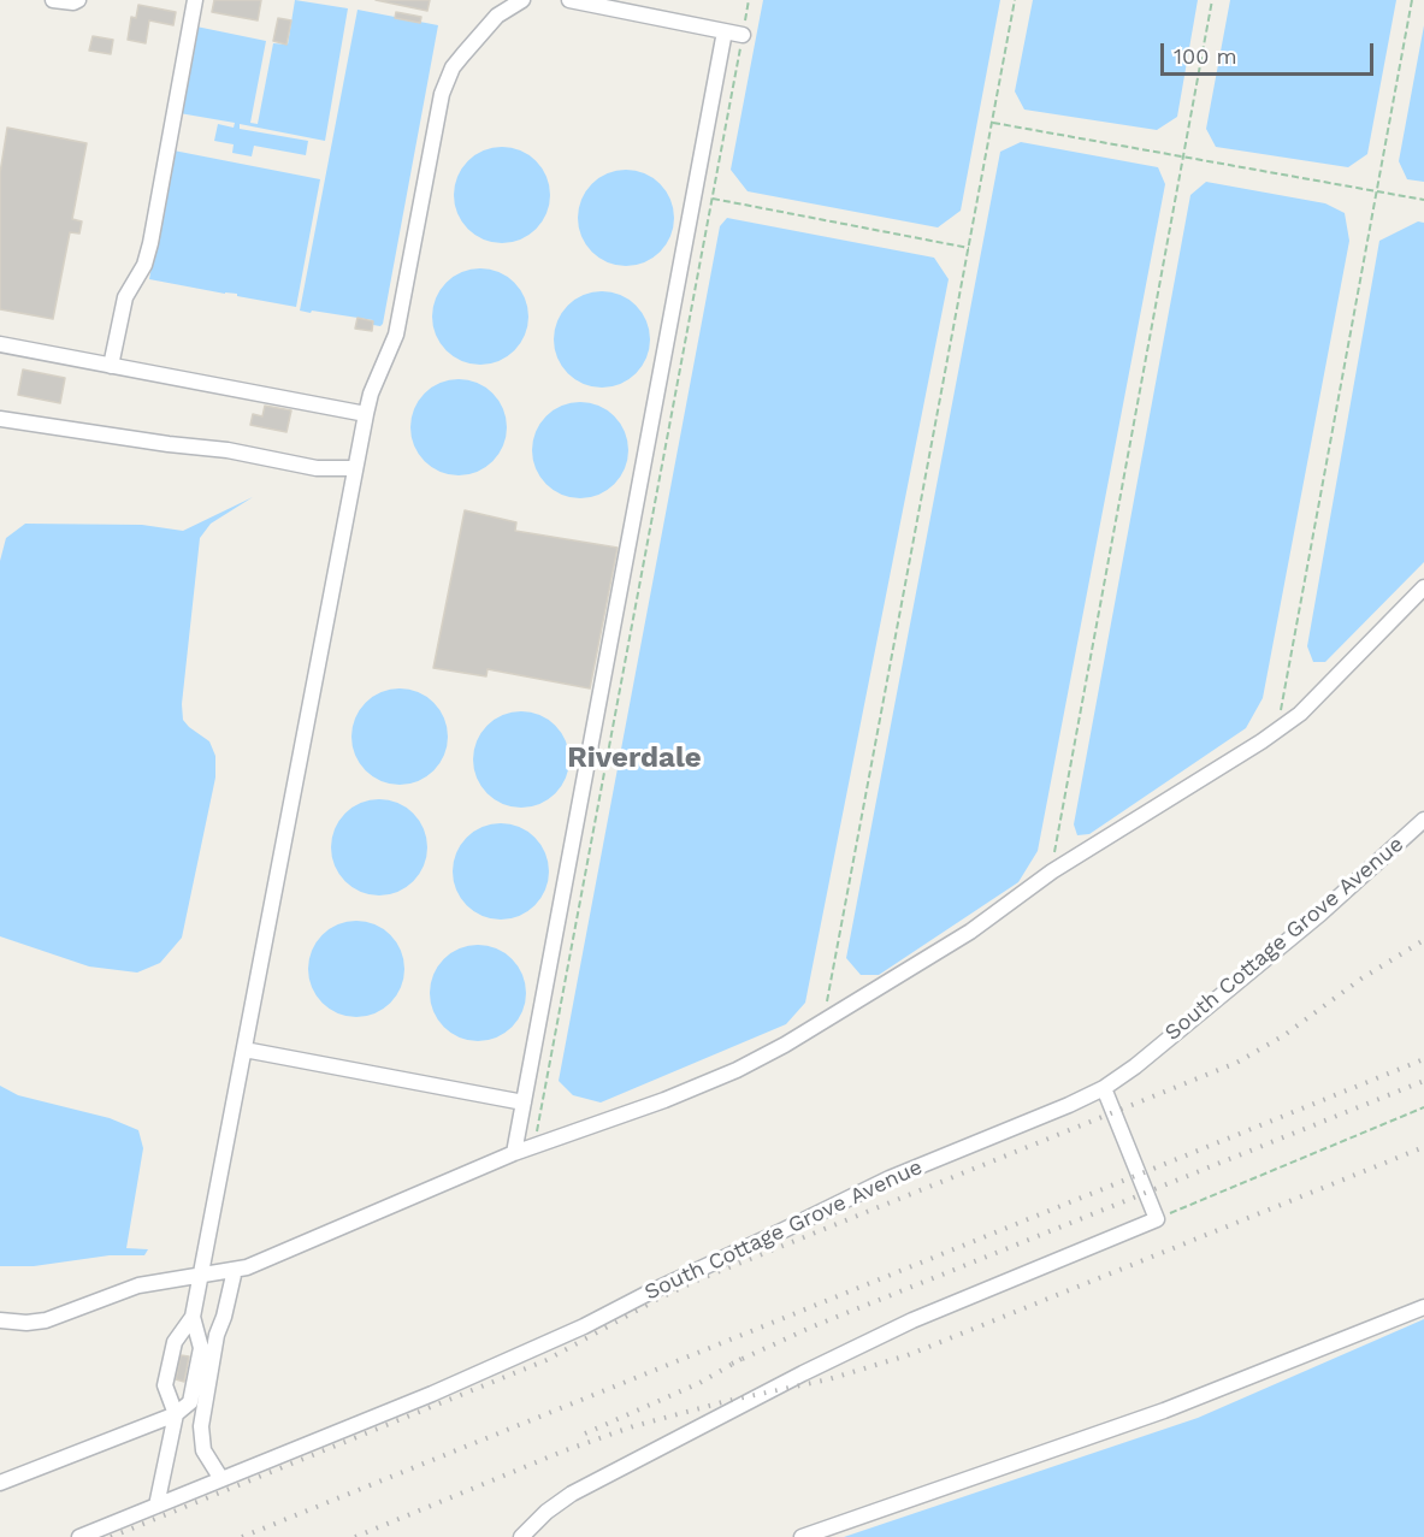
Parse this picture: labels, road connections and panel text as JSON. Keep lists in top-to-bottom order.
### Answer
{
  "streets": {
    "street": ["South Cottage Grove Avenue"]
  },
  "districts": ["Riverdale"],
  "scale_bar": "100 m"
}
